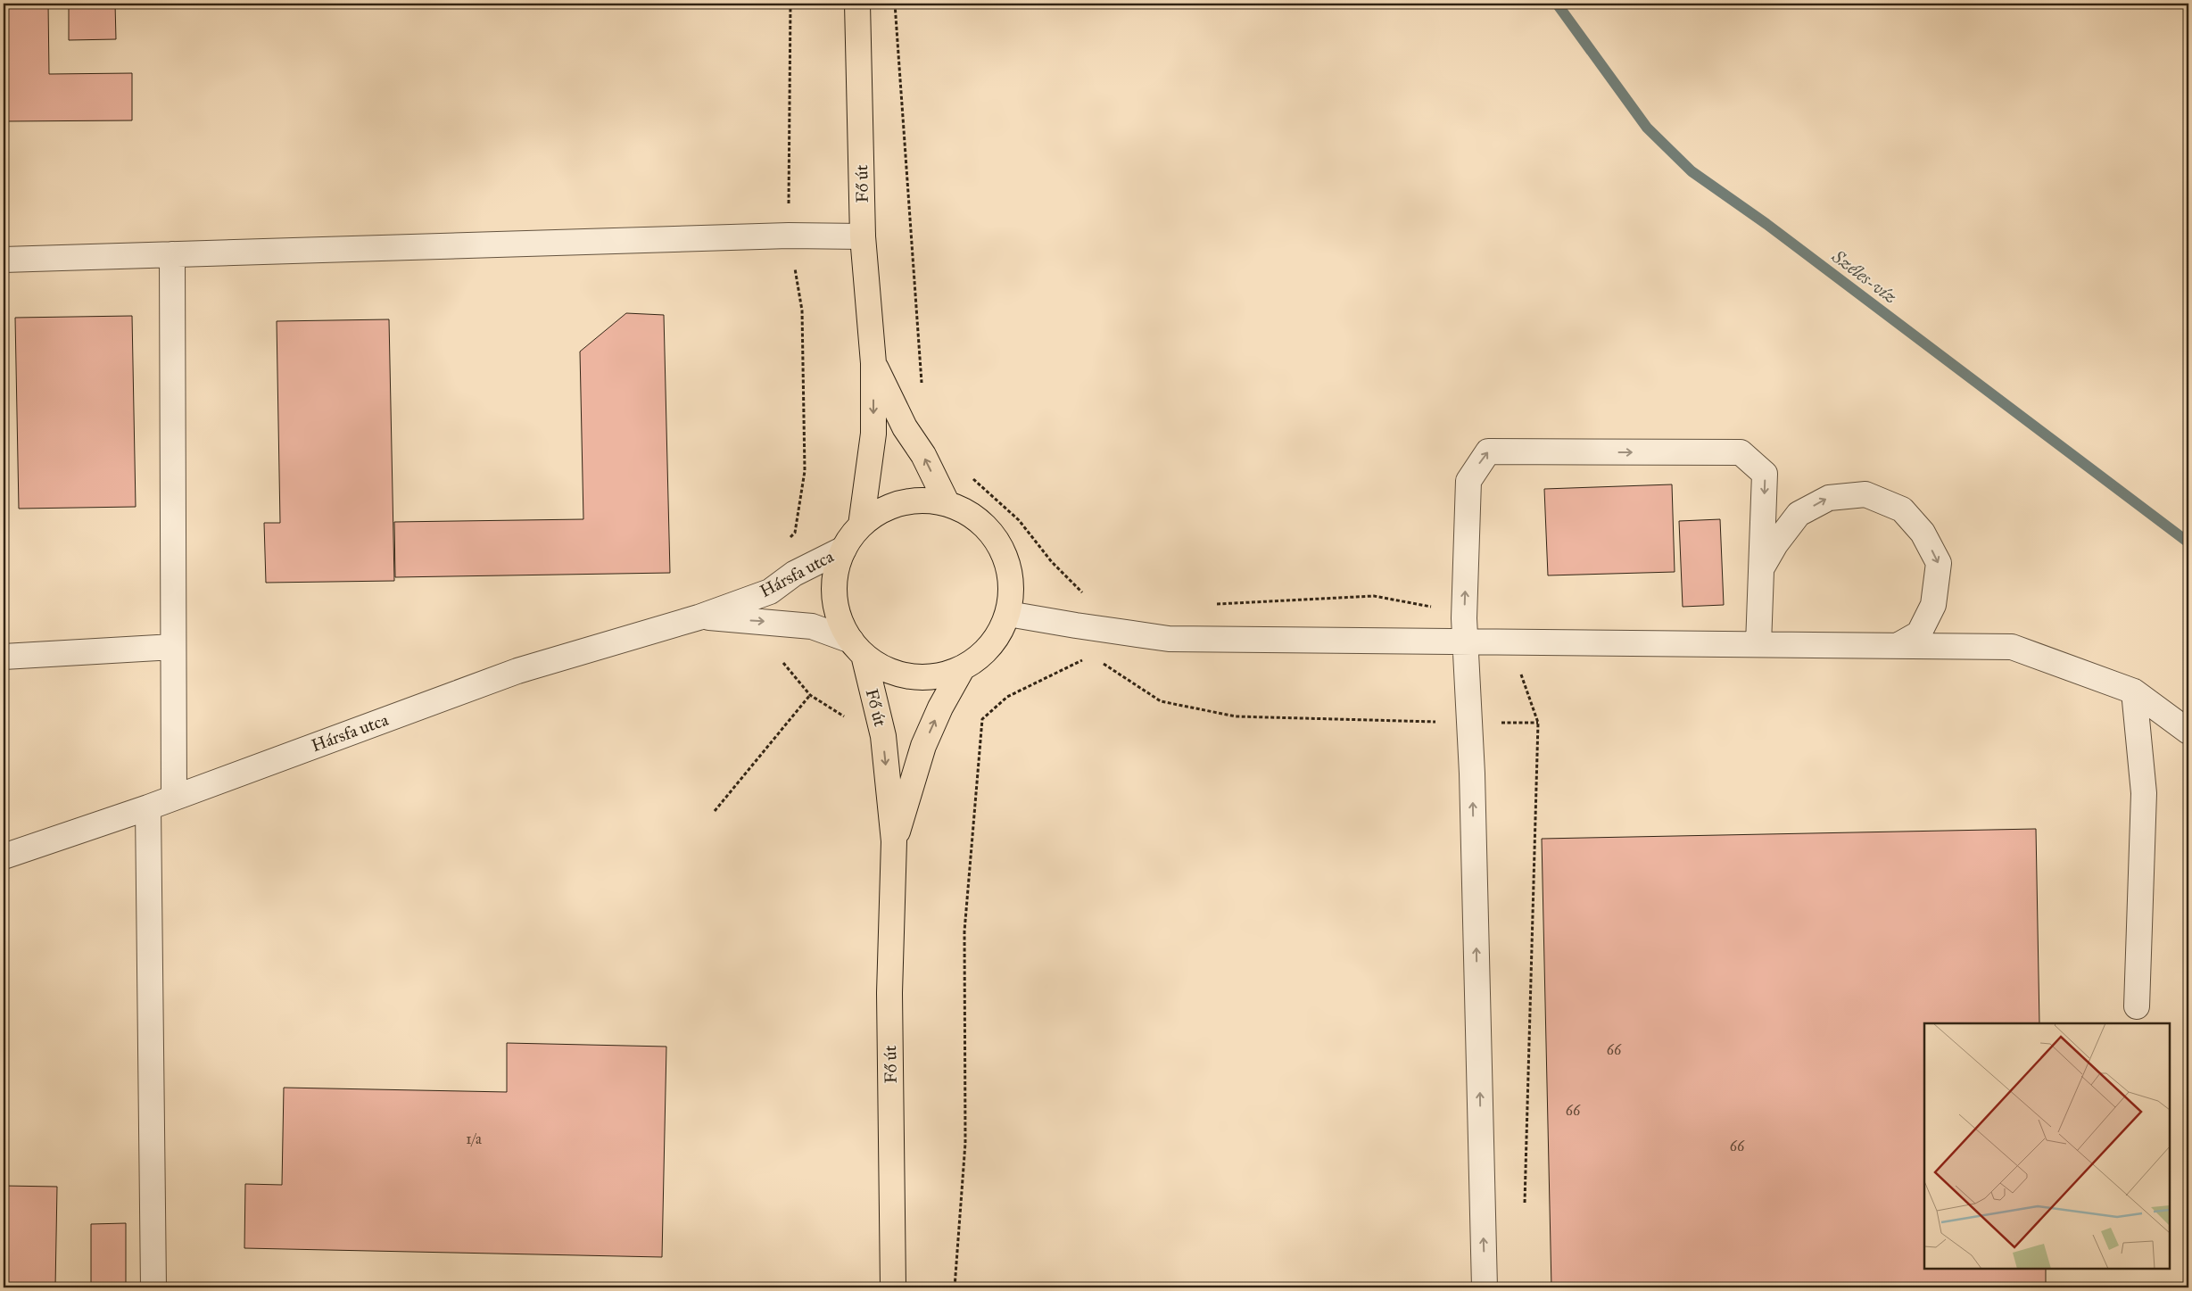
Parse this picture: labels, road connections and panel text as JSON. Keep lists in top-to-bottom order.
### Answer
{
  "streets": {
    "main road": ["Fő út"],
    "street": ["Hársfa utca"]
  },
  "crossings": [
    ["Fő út", "Hársfa utca"]
  ],
  "water": ["Széles-víz"],
  "house_numbers": [
    "66",
    "66",
    "1/a",
    "66"
  ]
}
